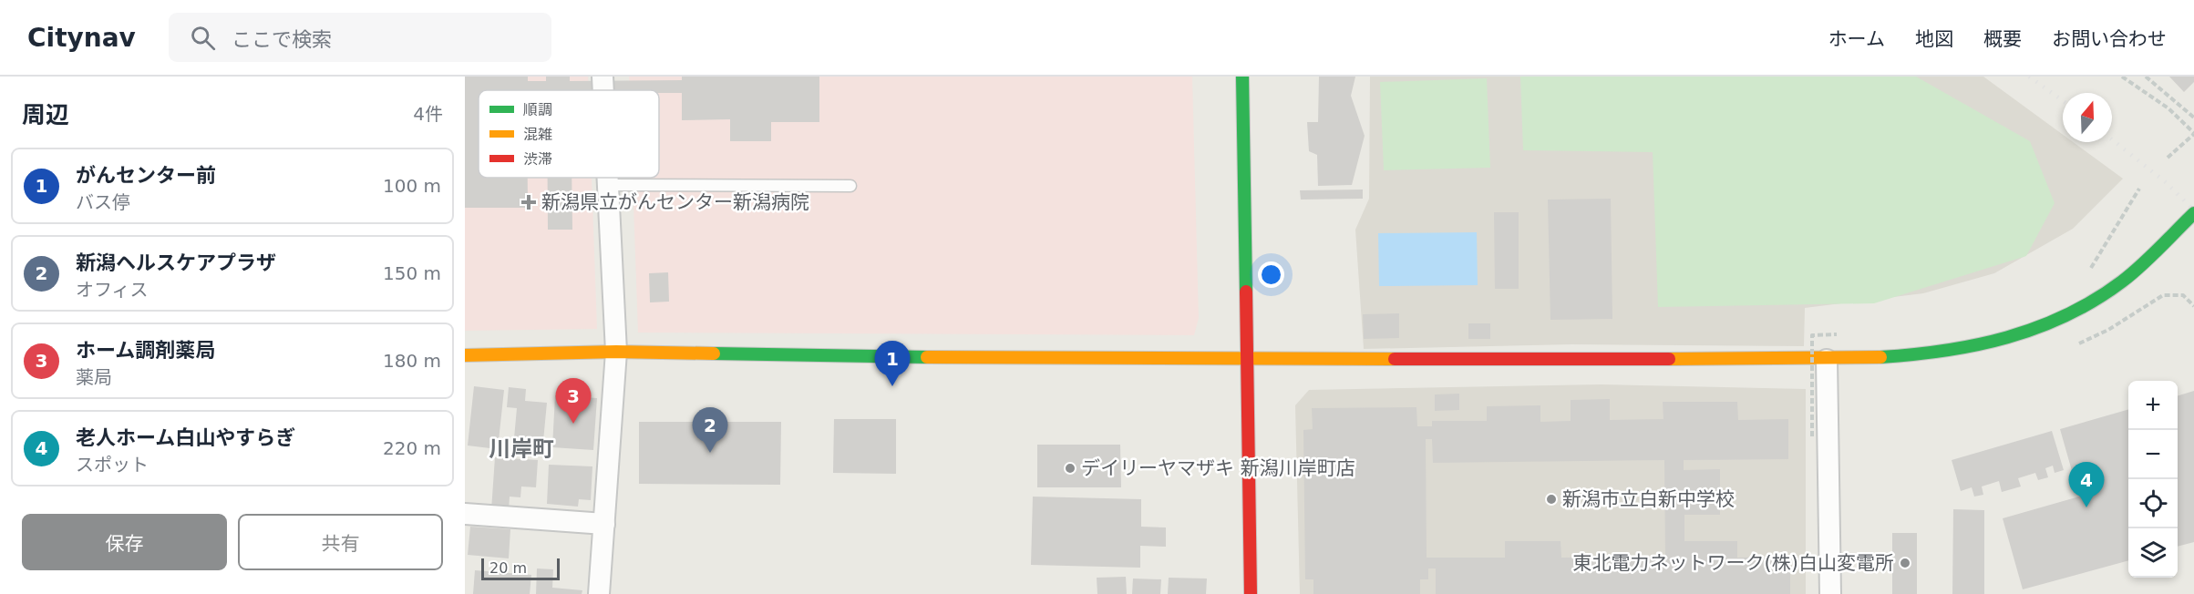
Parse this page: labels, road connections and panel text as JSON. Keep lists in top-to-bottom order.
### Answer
{
  "districts": ["川岸町"],
  "places": {
    "health": ["新潟県立がんセンター新潟病院"],
    "other": ["デイリーヤマザキ 新潟川岸町店", "新潟市立白新中学校", "東北電力ネットワーク(株)白山変電所"]
  },
  "legend": ["順調", "混雑", "渋滞"],
  "scale_bar": "20 m",
  "north": "top",
  "page": {
    "header": "Citynav",
    "search": "ここで検索",
    "nav": [
      "ホーム",
      "地図",
      "概要",
      "お問い合わせ"
    ],
    "heading": ["周辺", "4件"],
    "list": [
      {
        "mark": "1",
        "name": "がんセンター前",
        "note": "バス停",
        "value": "100 m"
      },
      {
        "mark": "2",
        "name": "新潟ヘルスケアプラザ",
        "note": "オフィス",
        "value": "150 m"
      },
      {
        "mark": "3",
        "name": "ホーム調剤薬局",
        "note": "薬局",
        "value": "180 m"
      },
      {
        "mark": "4",
        "name": "老人ホーム白山やすらぎ",
        "note": "スポット",
        "value": "220 m"
      }
    ],
    "pins": [
      "1",
      "3",
      "2",
      "4"
    ],
    "map_buttons": ["+", "−"],
    "buttons": ["保存", "共有"],
    "scale": "20 m"
  }
}
